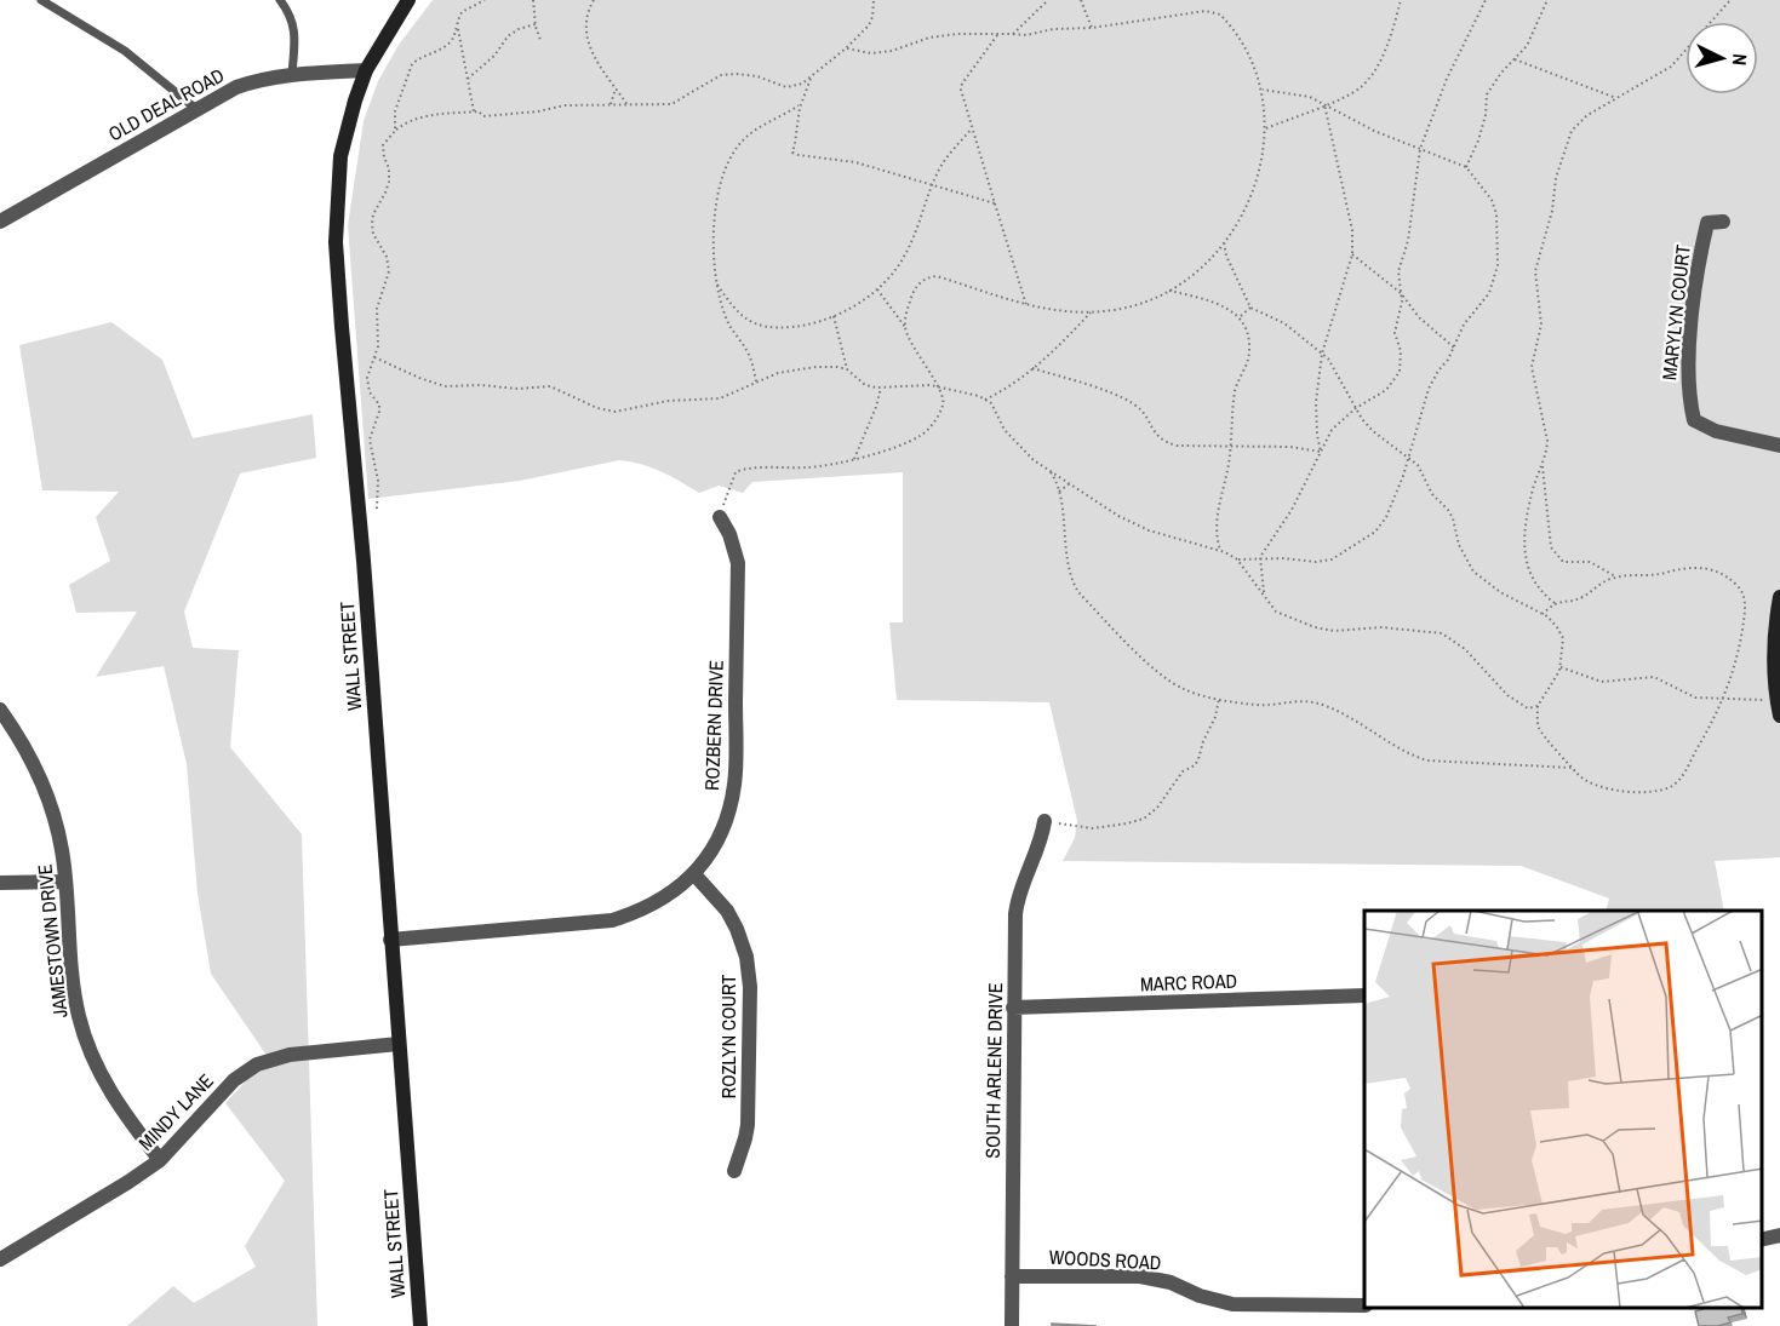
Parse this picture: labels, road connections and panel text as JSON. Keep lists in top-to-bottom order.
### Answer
{
  "streets": {
    "street": [
      "OLD DEAL ROAD",
      "MARYLYN COURT",
      "WALL STREET",
      "ROZBERN DRIVE",
      "JAMESTOWN DRIVE",
      "MARC ROAD",
      "ROZLYN COURT",
      "SOUTH ARLENE DRIVE",
      "MINDY LANE",
      "WOODS ROAD"
    ]
  },
  "crossings": [
    ["OLD DEAL ROAD", "WALL STREET"],
    ["WALL STREET", "ROZBERN DRIVE"],
    ["WALL STREET", "MINDY LANE"],
    ["ROZBERN DRIVE", "ROZLYN COURT"],
    ["JAMESTOWN DRIVE", "MINDY LANE"],
    ["MARC ROAD", "SOUTH ARLENE DRIVE"],
    ["SOUTH ARLENE DRIVE", "WOODS ROAD"]
  ],
  "north": "right"
}
